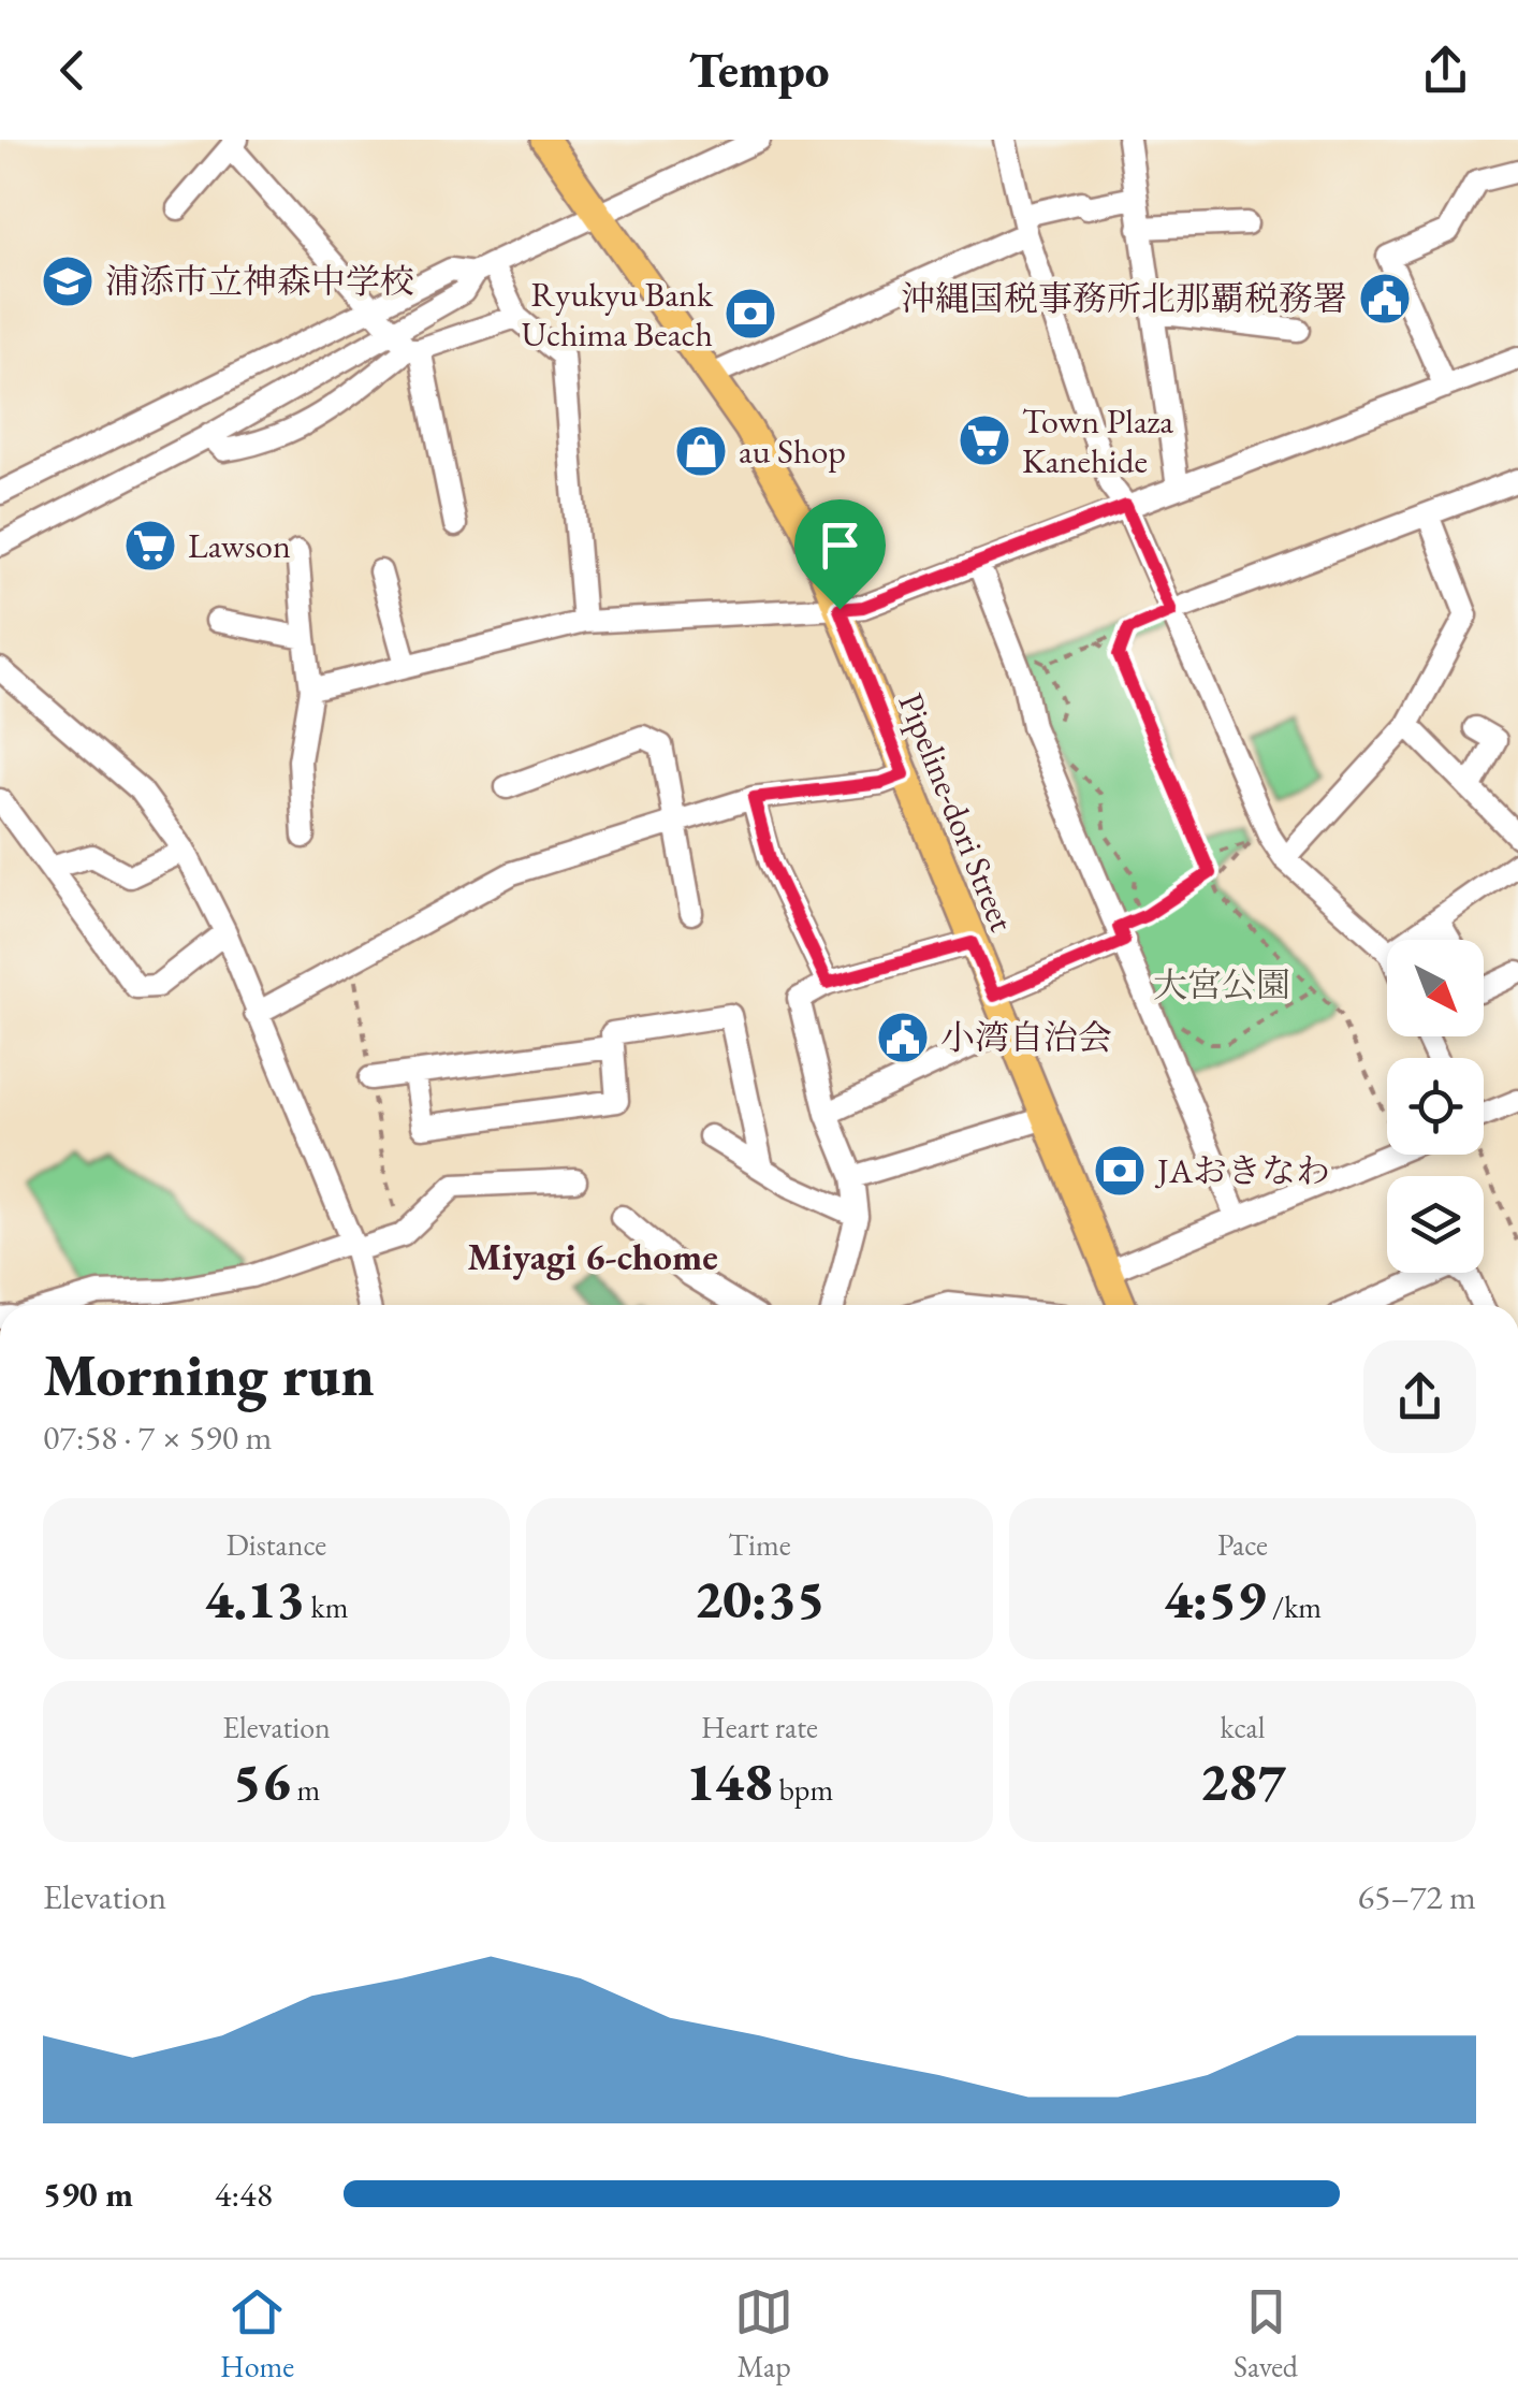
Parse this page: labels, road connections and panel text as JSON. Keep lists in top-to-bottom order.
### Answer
{
  "streets": {
    "main road": ["Pipeline-dori Street"]
  },
  "districts": ["Miyagi 6-chome"],
  "parks": ["大宮公園"],
  "places": {
    "school or university": ["浦添市立神森中学校"],
    "public building": ["沖縄国税事務所北那覇税務署", "小湾自治会"],
    "bank": ["Ryukyu Bank Uchima Beach", "JAおきなわ"],
    "supermarket": ["Town Plaza Kanehide", "Lawson"],
    "shop": ["au Shop"]
  },
  "north": "bottom right",
  "page": {
    "header": "Tempo",
    "heading": ["Morning run", "07:58 · 7 × 590 m"],
    "stats": [
      ["Distance", "4.13 km"],
      ["Time", "20:35"],
      ["Pace", "4:59 /km"],
      ["Elevation", "56 m"],
      ["Heart rate", "148 bpm"],
      ["kcal", "287"]
    ],
    "chart": ["Elevation", "65–72 m"],
    "list": [
      {
        "name": "590 m",
        "note": "4:48"
      }
    ],
    "tabs": ["Home", "Map", "Saved"]
  }
}
